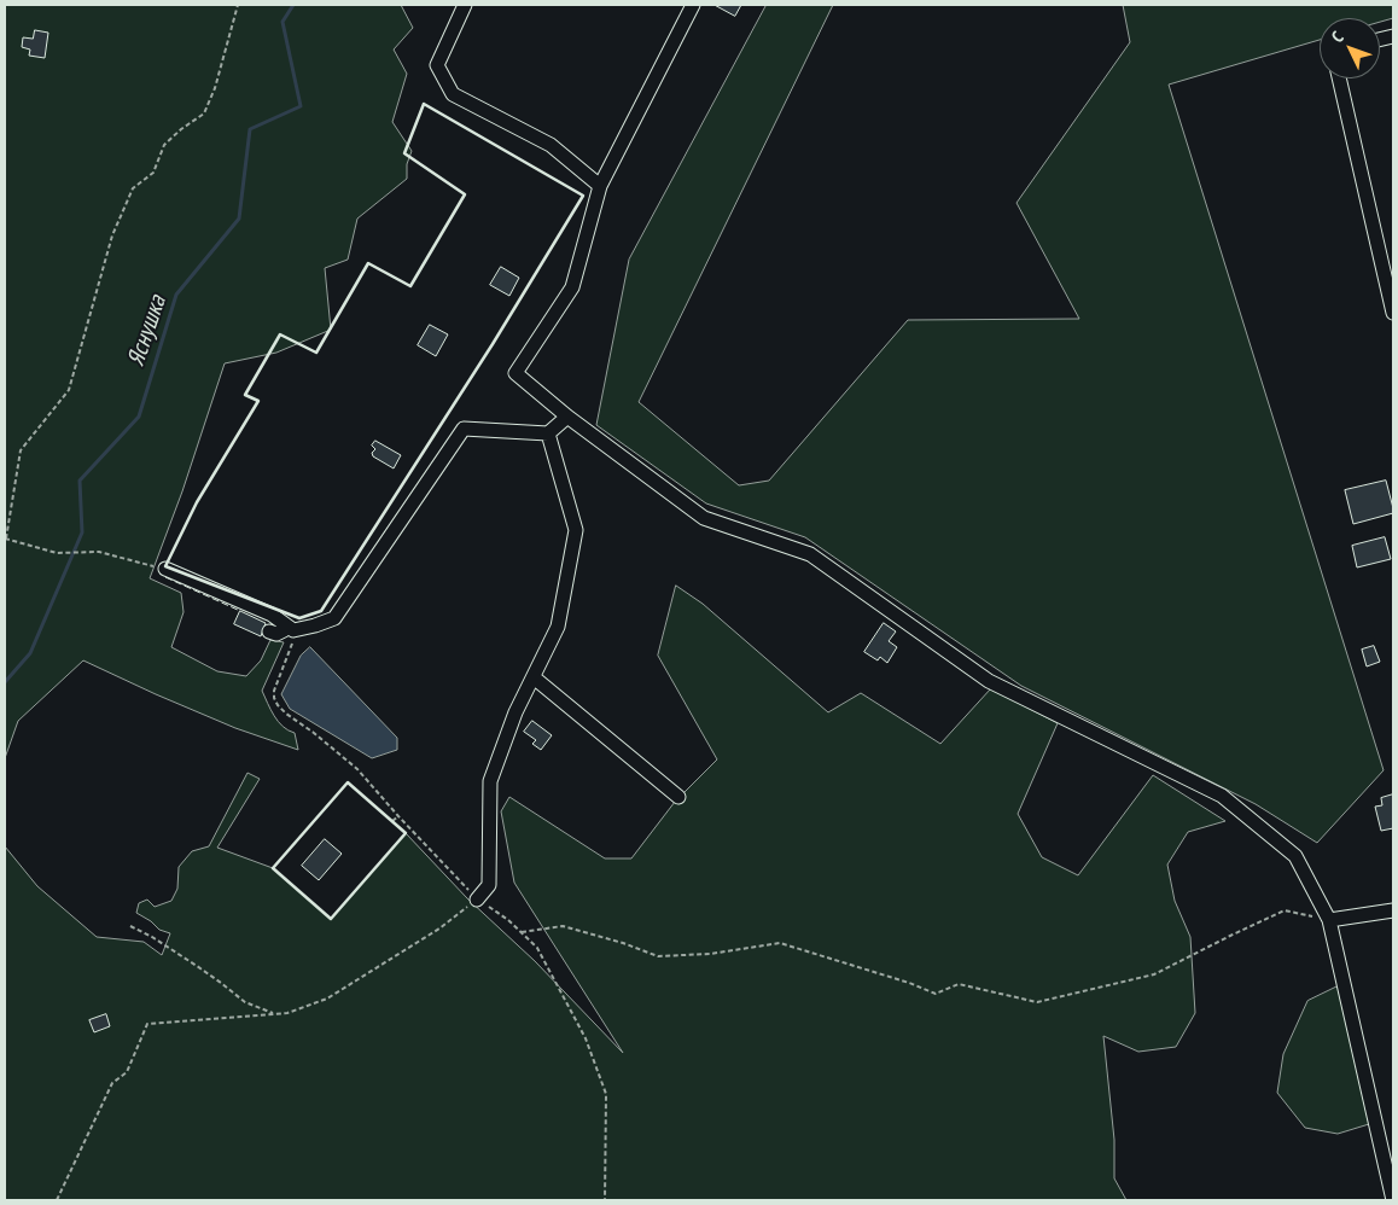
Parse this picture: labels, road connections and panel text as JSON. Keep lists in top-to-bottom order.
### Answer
{
  "water": ["Яснушка"],
  "north": "top left"
}
